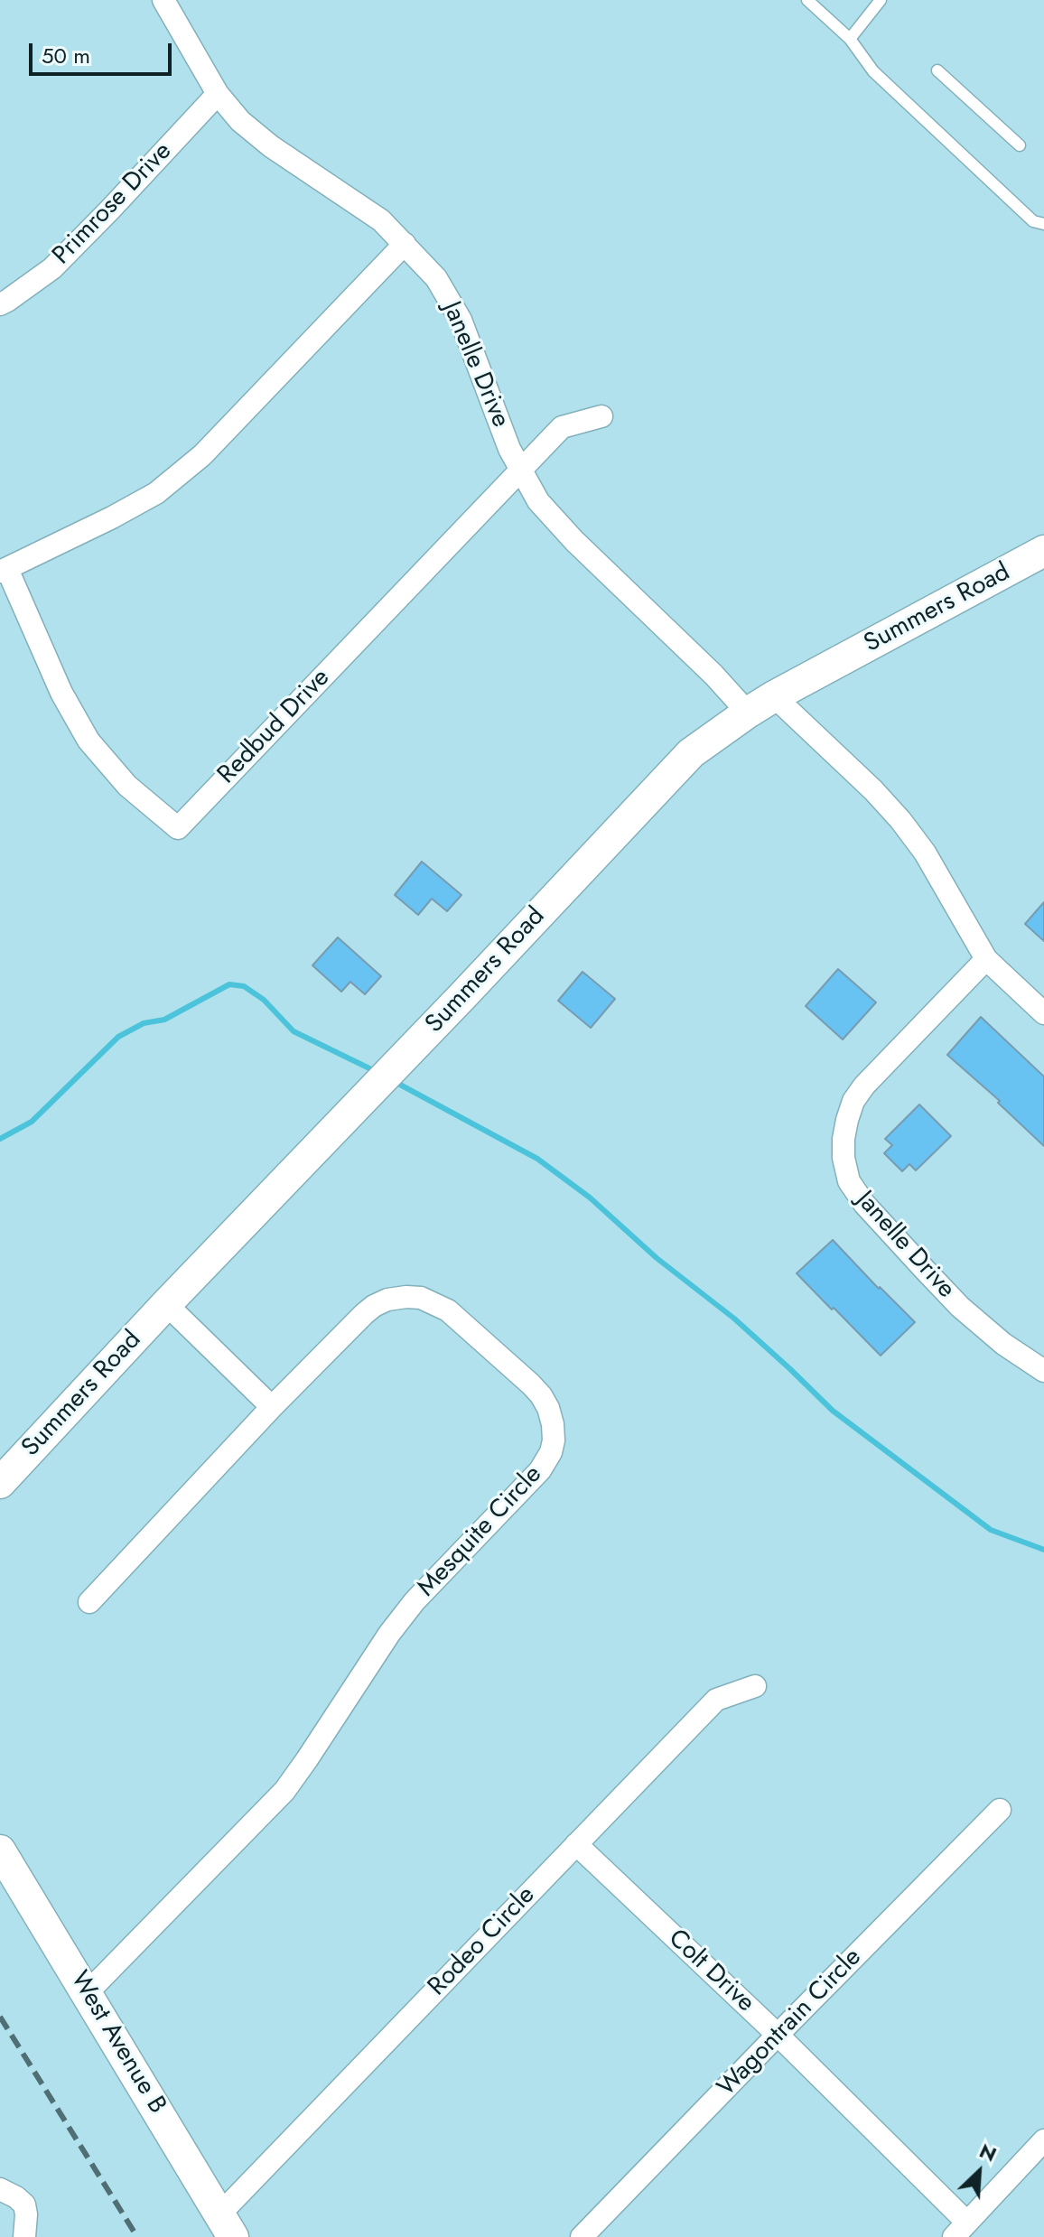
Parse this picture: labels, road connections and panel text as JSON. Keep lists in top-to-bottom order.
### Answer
{
  "streets": {
    "street": [
      "Primrose Drive",
      "Janelle Drive",
      "Summers Road",
      "Redbud Drive",
      "Mesquite Circle",
      "Rodeo Circle",
      "Colt Drive",
      "Wagontrain Circle",
      "West Avenue B"
    ]
  },
  "crossings": [
    ["Primrose Drive", "Janelle Drive"],
    ["Janelle Drive", "Summers Road"],
    ["Janelle Drive", "Redbud Drive"],
    ["Mesquite Circle", "West Avenue B"],
    ["Rodeo Circle", "Colt Drive"],
    ["Rodeo Circle", "West Avenue B"],
    ["Colt Drive", "Wagontrain Circle"]
  ],
  "scale_bar": "50 m",
  "north": "top right"
}
